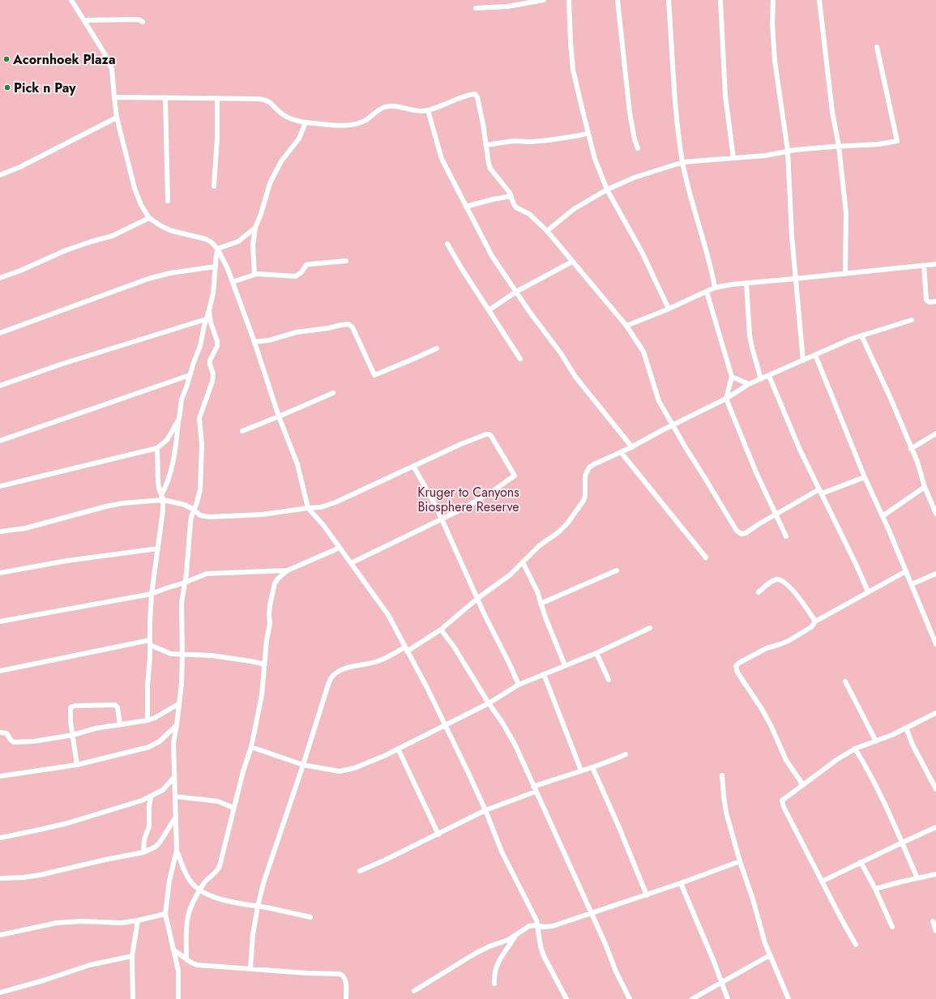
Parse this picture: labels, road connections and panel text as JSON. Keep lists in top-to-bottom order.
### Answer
{
  "parks": ["Kruger to Canyons Biosphere Reserve"],
  "places": ["Acornhoek Plaza", "Pick n Pay"]
}
